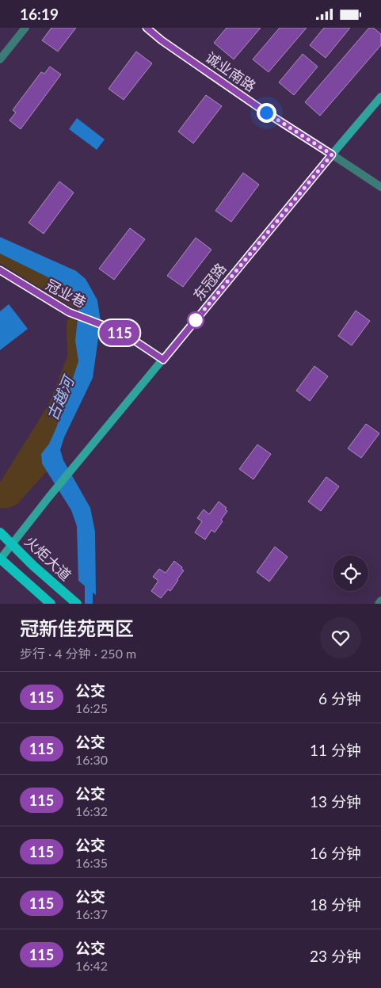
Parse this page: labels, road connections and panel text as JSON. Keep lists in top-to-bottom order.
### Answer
{
  "streets": {
    "main road": ["东冠路", "火炬大道"],
    "street": ["诚业南路", "冠业巷"]
  },
  "crossings": [
    ["诚业南路", "东冠路"],
    ["东冠路", "冠业巷"],
    ["东冠路", "火炬大道"]
  ],
  "water": ["古越河"],
  "lines": ["bus line 115"],
  "page": {
    "status": "16:19",
    "on_map": "115",
    "heading": ["冠新佳苑西区", "步行 · 4 分钟 · 250 m"],
    "list": [
      {
        "mark": "115",
        "name": "公交",
        "note": "16:25",
        "value": "6 分钟"
      },
      {
        "mark": "115",
        "name": "公交",
        "note": "16:30",
        "value": "11 分钟"
      },
      {
        "mark": "115",
        "name": "公交",
        "note": "16:32",
        "value": "13 分钟"
      },
      {
        "mark": "115",
        "name": "公交",
        "note": "16:35",
        "value": "16 分钟"
      },
      {
        "mark": "115",
        "name": "公交",
        "note": "16:37",
        "value": "18 分钟"
      },
      {
        "mark": "115",
        "name": "公交",
        "note": "16:42",
        "value": "23 分钟"
      }
    ]
  }
}
